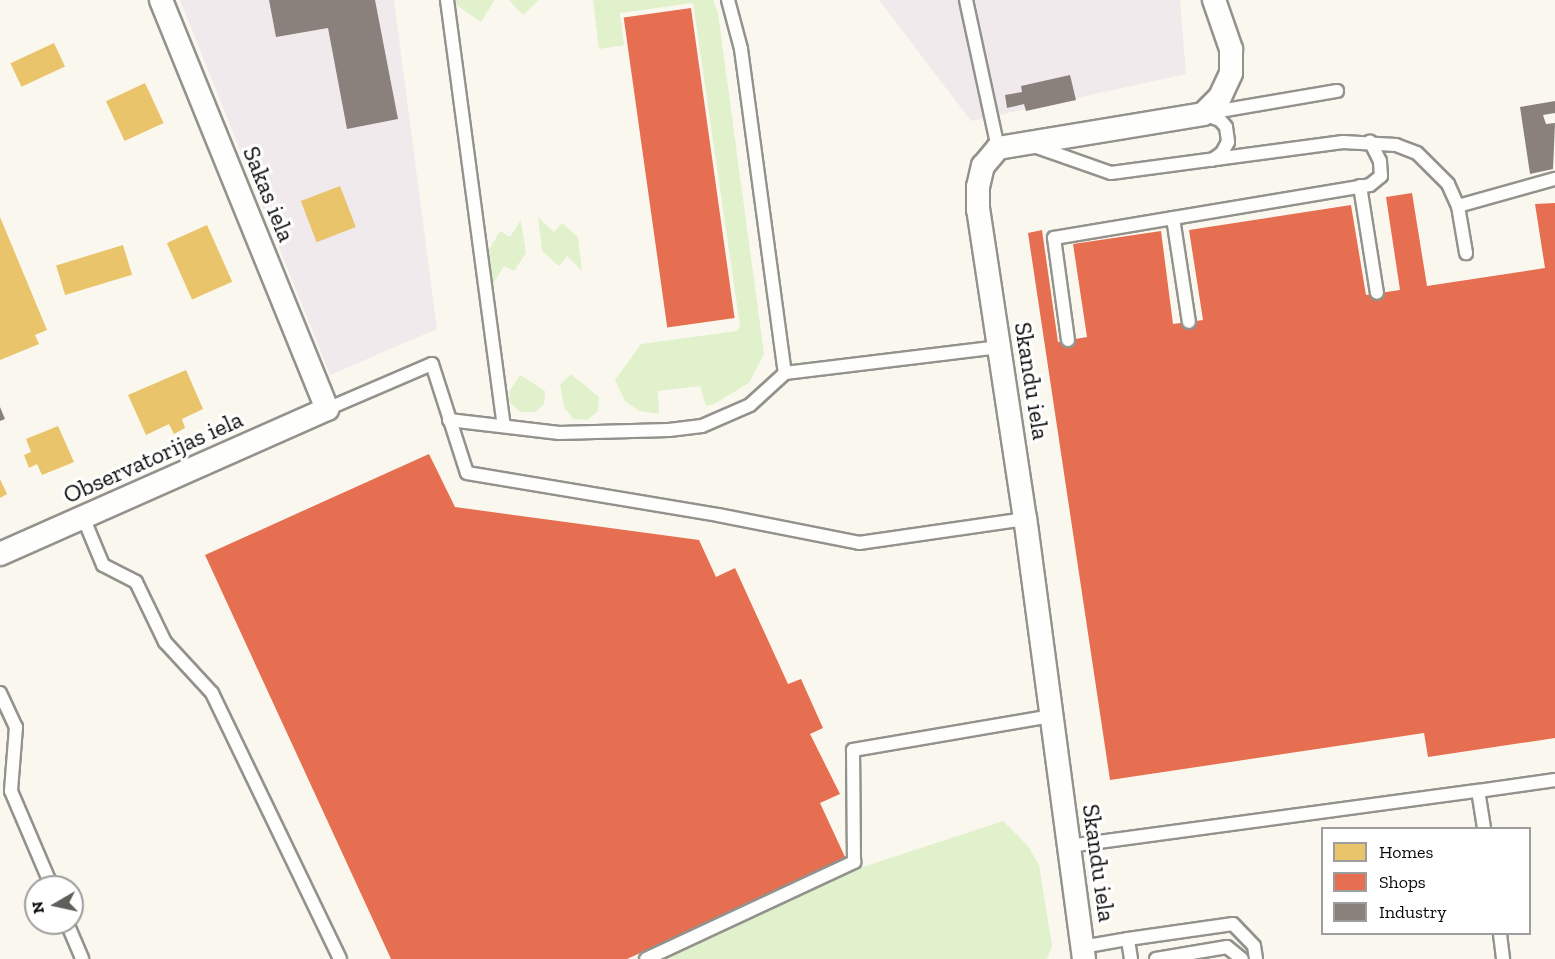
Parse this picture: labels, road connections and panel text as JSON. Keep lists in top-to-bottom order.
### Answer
{
  "streets": {
    "street": ["Sakas iela", "Skandu iela", "Observatorijas iela"]
  },
  "crossings": [
    ["Sakas iela", "Observatorijas iela"]
  ],
  "legend": ["Homes", "Shops", "Industry"],
  "north": "left"
}
